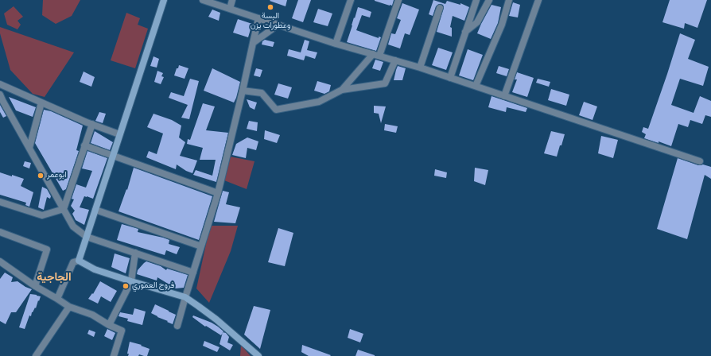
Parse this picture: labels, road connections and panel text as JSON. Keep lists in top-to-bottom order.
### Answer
{
  "districts": ["الجاجية"],
  "places": ["البسة وعطورات يزن", "ابوعمر", "فروج العموري"]
}
